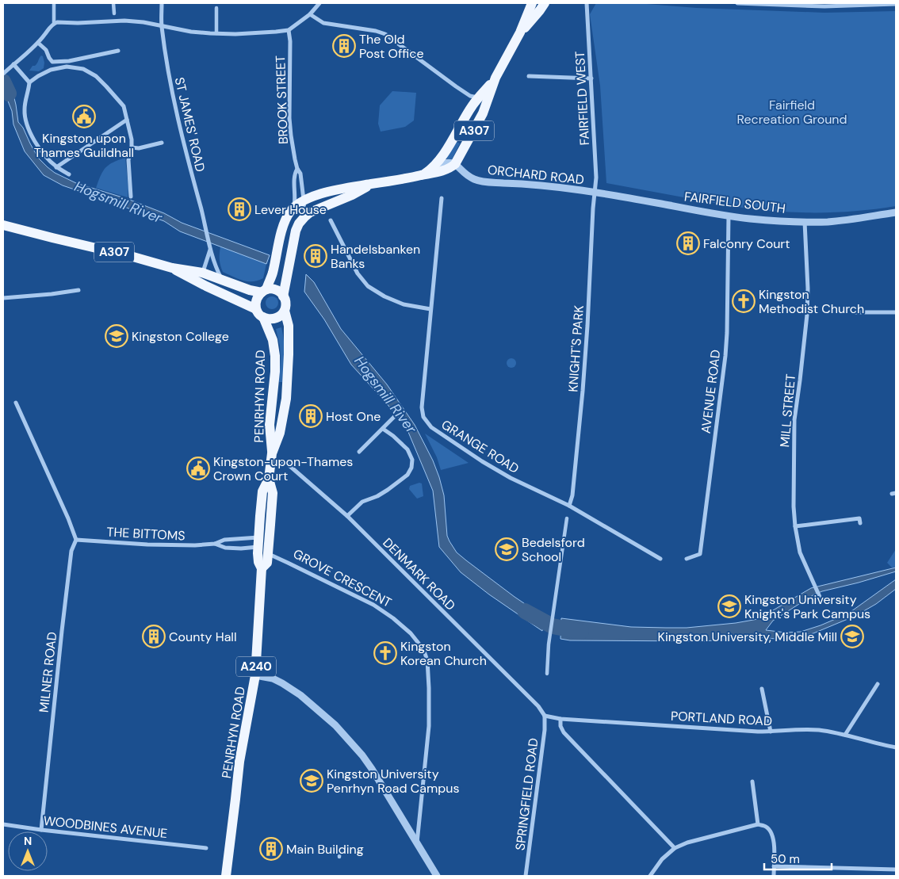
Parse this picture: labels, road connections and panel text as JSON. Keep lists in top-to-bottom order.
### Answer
{
  "streets": {
    "main road": ["A307", "PENRHYN ROAD", "A240"],
    "street": [
      "FAIRFIELD WEST",
      "BROOK STREET",
      "ST JAMES' ROAD",
      "ORCHARD ROAD",
      "FAIRFIELD SOUTH",
      "KNIGHT'S PARK",
      "AVENUE ROAD",
      "MILL STREET",
      "GRANGE ROAD",
      "THE BITTOMS",
      "DENMARK ROAD",
      "GROVE CRESCENT",
      "MILNER ROAD",
      "PORTLAND ROAD",
      "SPRINGFIELD ROAD",
      "WOODBINES AVENUE"
    ]
  },
  "crossings": [
    ["FAIRFIELD WEST", "ORCHARD ROAD"],
    ["FAIRFIELD WEST", "FAIRFIELD SOUTH"],
    ["FAIRFIELD WEST", "KNIGHT'S PARK"],
    ["BROOK STREET", "A307"],
    ["ST JAMES' ROAD", "A307"],
    ["A307", "ORCHARD ROAD"],
    ["A307", "PENRHYN ROAD"],
    ["ORCHARD ROAD", "FAIRFIELD SOUTH"],
    ["ORCHARD ROAD", "KNIGHT'S PARK"],
    ["FAIRFIELD SOUTH", "KNIGHT'S PARK"],
    ["FAIRFIELD SOUTH", "AVENUE ROAD"],
    ["FAIRFIELD SOUTH", "MILL STREET"],
    ["KNIGHT'S PARK", "GRANGE ROAD"],
    ["PENRHYN ROAD", "DENMARK ROAD"],
    ["PENRHYN ROAD", "GROVE CRESCENT"],
    ["THE BITTOMS", "MILNER ROAD"],
    ["DENMARK ROAD", "PORTLAND ROAD"],
    ["DENMARK ROAD", "SPRINGFIELD ROAD"],
    ["MILNER ROAD", "WOODBINES AVENUE"],
    ["PORTLAND ROAD", "SPRINGFIELD ROAD"]
  ],
  "water": ["Hogsmill River"],
  "parks": ["Fairfield Recreation Ground"],
  "places": {
    "building": [
      "The Old Post Office",
      "Lever House",
      "Falconry Court",
      "Handelsbanken Banks",
      "Host One",
      "County Hall",
      "Main Building"
    ],
    "public building": ["Kingston upon Thames Guildhall", "Kingston-upon-Thames Crown Court"],
    "church": ["Kingston Methodist Church", "Kingston Korean Church"],
    "school or university": [
      "Kingston College",
      "Bedelsford School",
      "Kingston University Knight's Park Campus",
      "Kingston University, Middle Mill",
      "Kingston University Penrhyn Road Campus"
    ]
  },
  "scale_bar": "50 m",
  "north": "top"
}
